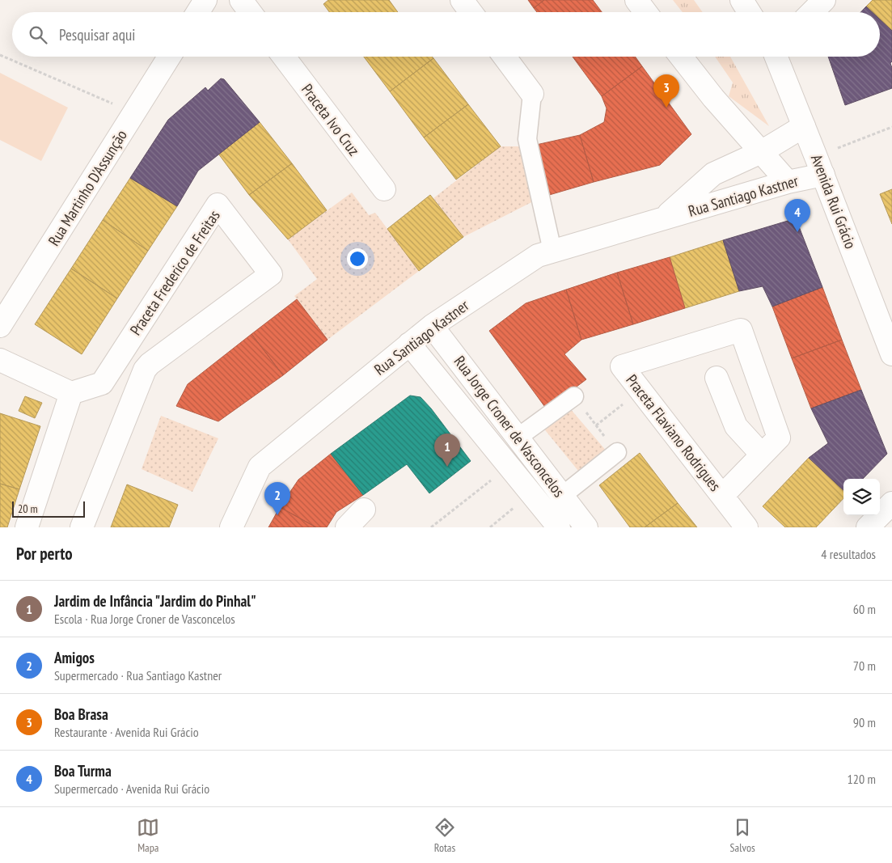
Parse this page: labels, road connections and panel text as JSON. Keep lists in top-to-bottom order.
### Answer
{
  "streets": {
    "street": [
      "Praceta Ivo Cruz",
      "Rua Martinho D'Assunção",
      "Rua Santiago Kastner",
      "Avenida Rui Grácio",
      "Praceta Frederico de Freitas",
      "Rua Jorge Croner de Vasconcelos",
      "Praceta Flaviano Rodrigues"
    ]
  },
  "crossings": [
    ["Rua Santiago Kastner", "Avenida Rui Grácio"],
    ["Rua Santiago Kastner", "Rua Jorge Croner de Vasconcelos"]
  ],
  "scale_bar": "20 m",
  "page": {
    "search": "Pesquisar aqui",
    "pins": [
      "3",
      "4",
      "1",
      "2"
    ],
    "scale": "20 m",
    "heading": ["Por perto", "4 resultados"],
    "list": [
      {
        "mark": "1",
        "name": "Jardim de Infância \"Jardim do Pinhal\"",
        "note": "Escola · Rua Jorge Croner de Vasconcelos",
        "value": "60 m"
      },
      {
        "mark": "2",
        "name": "Amigos",
        "note": "Supermercado · Rua Santiago Kastner",
        "value": "70 m"
      },
      {
        "mark": "3",
        "name": "Boa Brasa",
        "note": "Restaurante · Avenida Rui Grácio",
        "value": "90 m"
      },
      {
        "mark": "4",
        "name": "Boa Turma",
        "note": "Supermercado · Avenida Rui Grácio",
        "value": "120 m"
      }
    ],
    "nav": ["Mapa", "Rotas", "Salvos"]
  }
}
